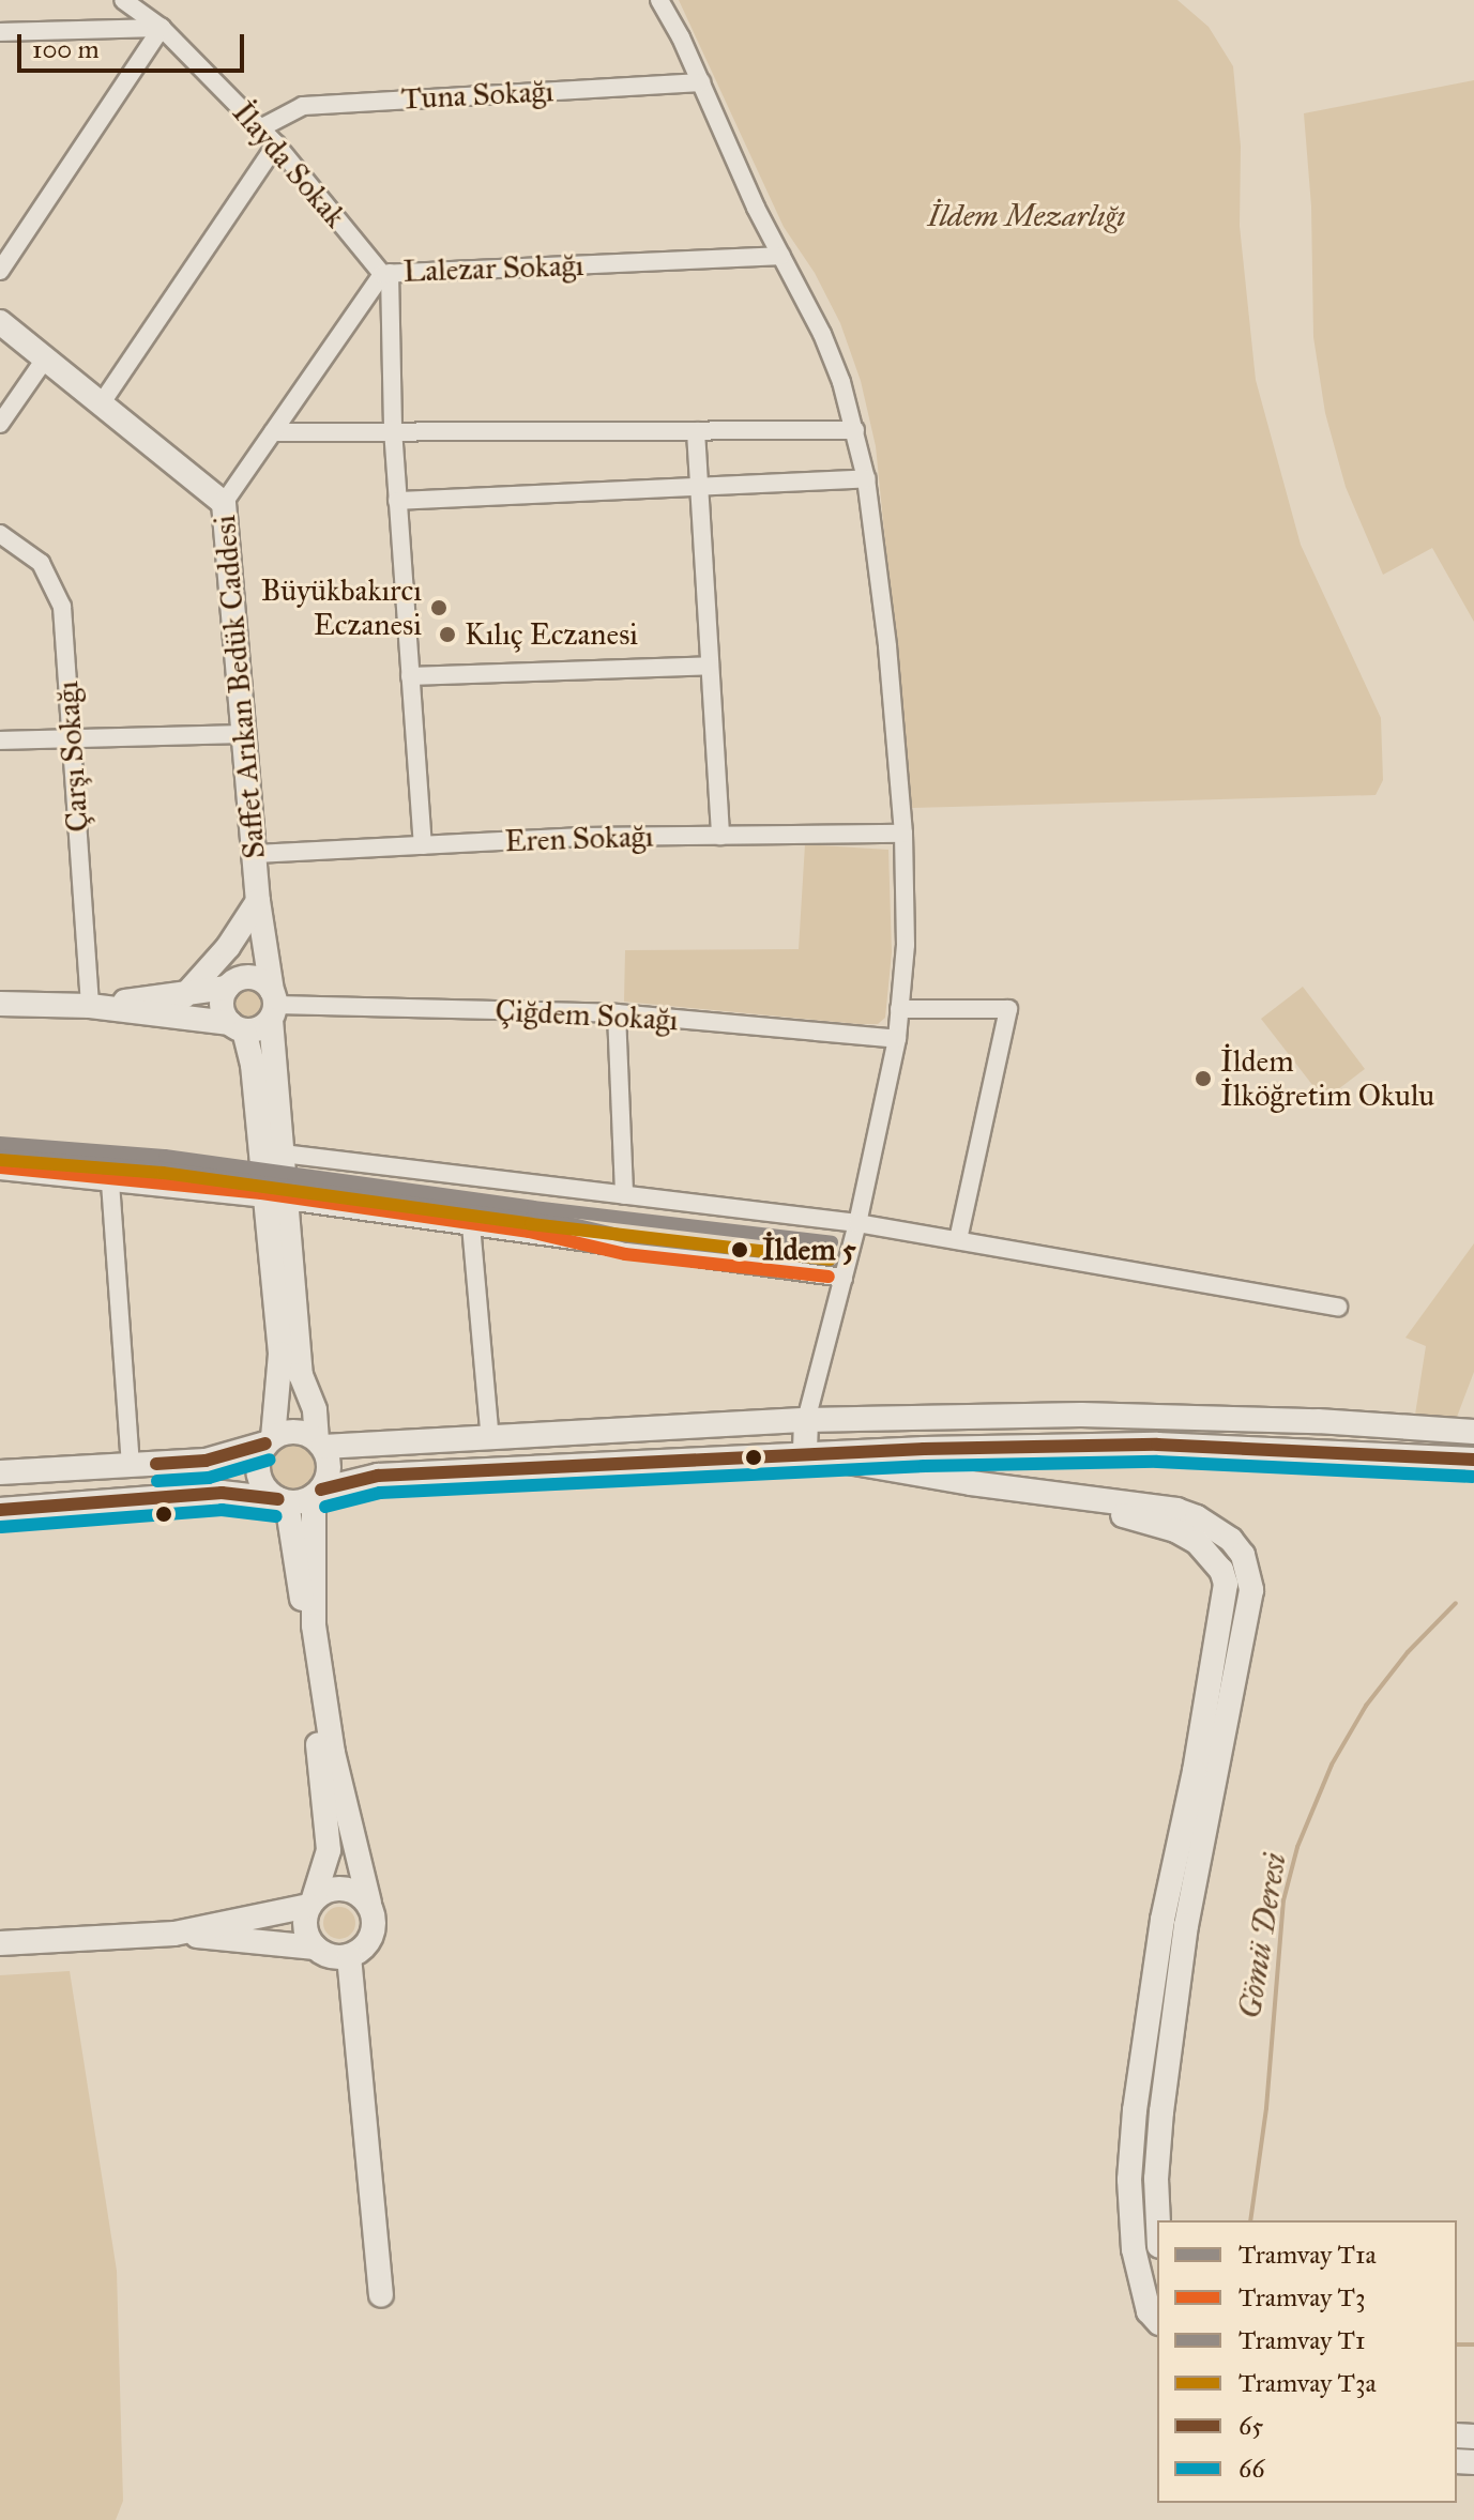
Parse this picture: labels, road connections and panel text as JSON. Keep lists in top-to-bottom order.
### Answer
{
  "streets": {
    "main road": ["Saffet Arıkan Bedük Caddesi"],
    "street": [
      "Tuna Sokağı",
      "İlayda Sokak",
      "Lalezar Sokağı",
      "Çarşı Sokağı",
      "Eren Sokağı",
      "Çiğdem Sokağı"
    ]
  },
  "crossings": [
    ["Tuna Sokağı", "İlayda Sokak"],
    ["İlayda Sokak", "Lalezar Sokağı"],
    ["Lalezar Sokağı", "Saffet Arıkan Bedük Caddesi"],
    ["Saffet Arıkan Bedük Caddesi", "Eren Sokağı"]
  ],
  "water": ["Gömü Deresi"],
  "parks": ["İldem Mezarlığı"],
  "places": [
    "Büyükbakırcı Eczanesi",
    "Kılıç Eczanesi",
    "İldem İlköğretim Okulu",
    "İldem 5"
  ],
  "lines": [
    "tram line T1",
    "tram line T1a",
    "tram line T3a",
    "tram line T3",
    "transit line 65",
    "transit line 66"
  ],
  "legend": [
    "Tramvay T1a",
    "Tramvay T3",
    "Tramvay T1",
    "Tramvay T3a",
    "65",
    "66"
  ],
  "scale_bar": "100 m"
}
